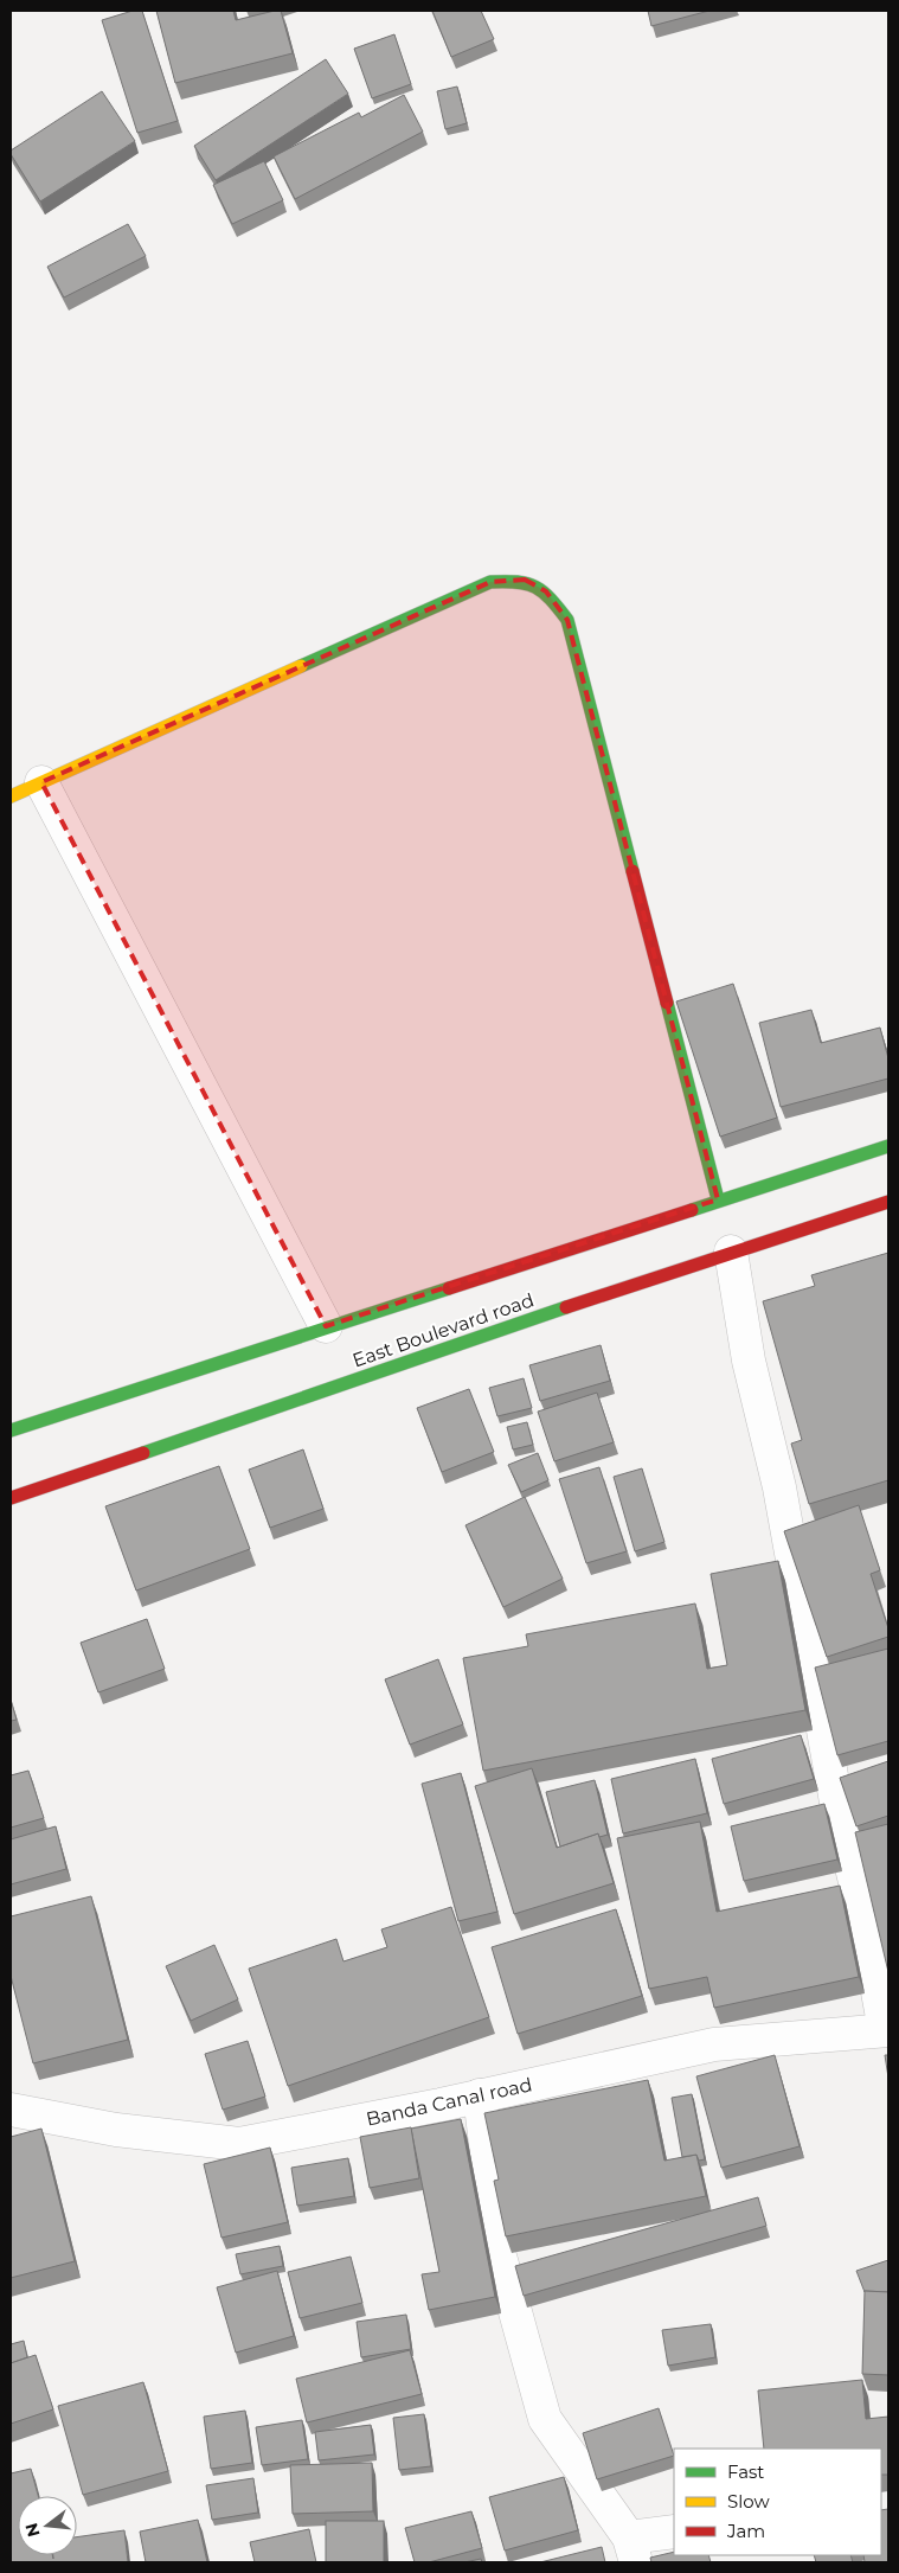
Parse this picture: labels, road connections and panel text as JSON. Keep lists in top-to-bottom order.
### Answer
{
  "streets": {
    "main road": ["East Boulevard road"],
    "street": ["Banda Canal road"]
  },
  "legend": ["Fast", "Slow", "Jam"],
  "north": "left"
}
